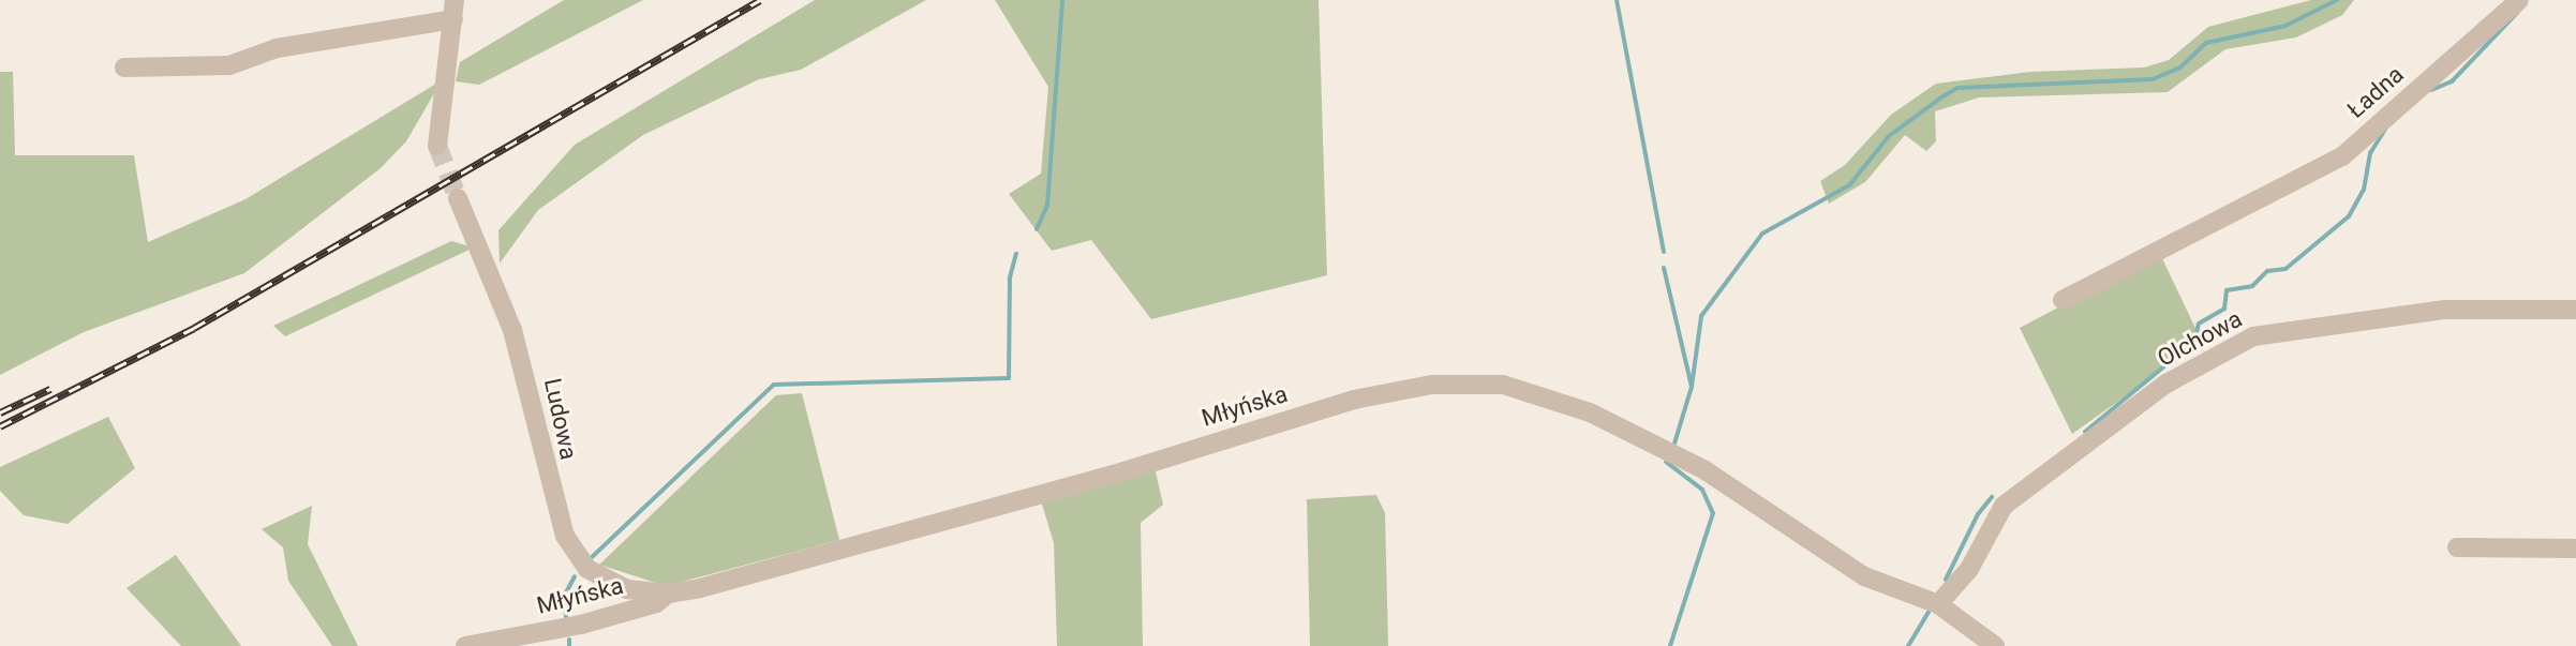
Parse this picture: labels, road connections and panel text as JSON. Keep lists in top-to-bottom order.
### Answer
{
  "streets": {
    "street": [
      "Ładna",
      "Olchowa",
      "Młyńska",
      "Ludowa"
    ]
  },
  "crossings": [
    ["Olchowa", "Młyńska"],
    ["Młyńska", "Ludowa"]
  ]
}
